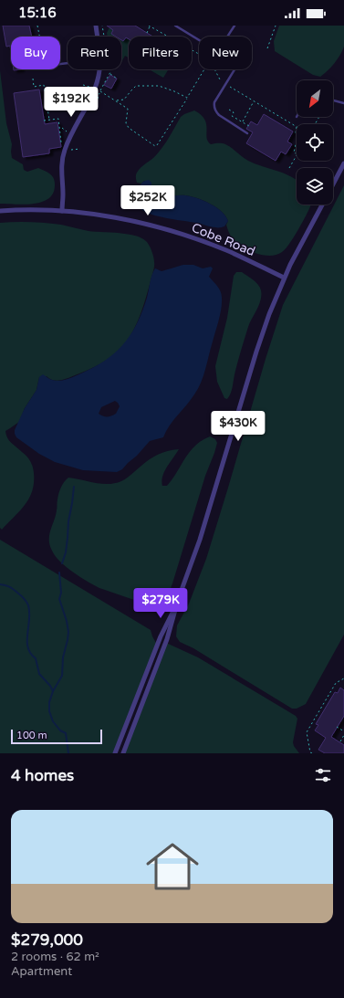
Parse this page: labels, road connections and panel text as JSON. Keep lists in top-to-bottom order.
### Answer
{
  "streets": {
    "street": ["Cobe Road"]
  },
  "scale_bar": "100 m",
  "north": "bottom left",
  "page": {
    "status": "15:16",
    "chip": [
      "Buy",
      "Rent",
      "Filters",
      "New"
    ],
    "price": [
      "$192K",
      "$252K",
      "$430K",
      "$279K"
    ],
    "scale": "100 m",
    "heading": "4 homes",
    "list": [
      {
        "name": "$279,000",
        "note": "2 rooms · 62 m² · Apartment"
      }
    ]
  }
}
